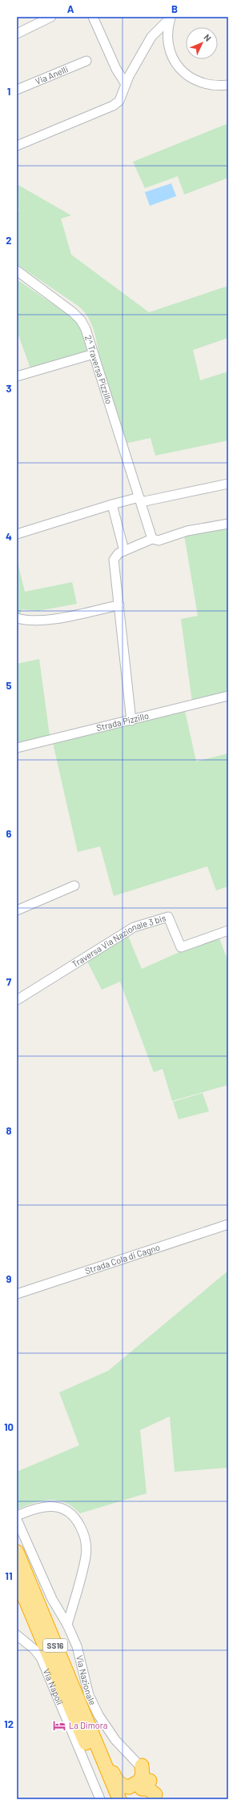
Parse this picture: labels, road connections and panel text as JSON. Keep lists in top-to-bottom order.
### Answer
{
  "streets": {
    "highway": ["SS16"],
    "street": [
      "Via Anelli",
      "2^ Traversa Pizzillo",
      "Strada Pizzillo",
      "Traversa Via Nazionale 3 bis",
      "Strada Cola di Cagno",
      "Via Nazionale",
      "Via Napoli"
    ]
  },
  "places": {
    "hotel": ["La Dimora"]
  },
  "north": "top right",
  "grid": {
    "columns": ["A", "B"],
    "rows": [
      "1",
      "2",
      "3",
      "4",
      "5",
      "6",
      "7",
      "8",
      "9",
      "10",
      "11",
      "12"
    ]
  }
}
